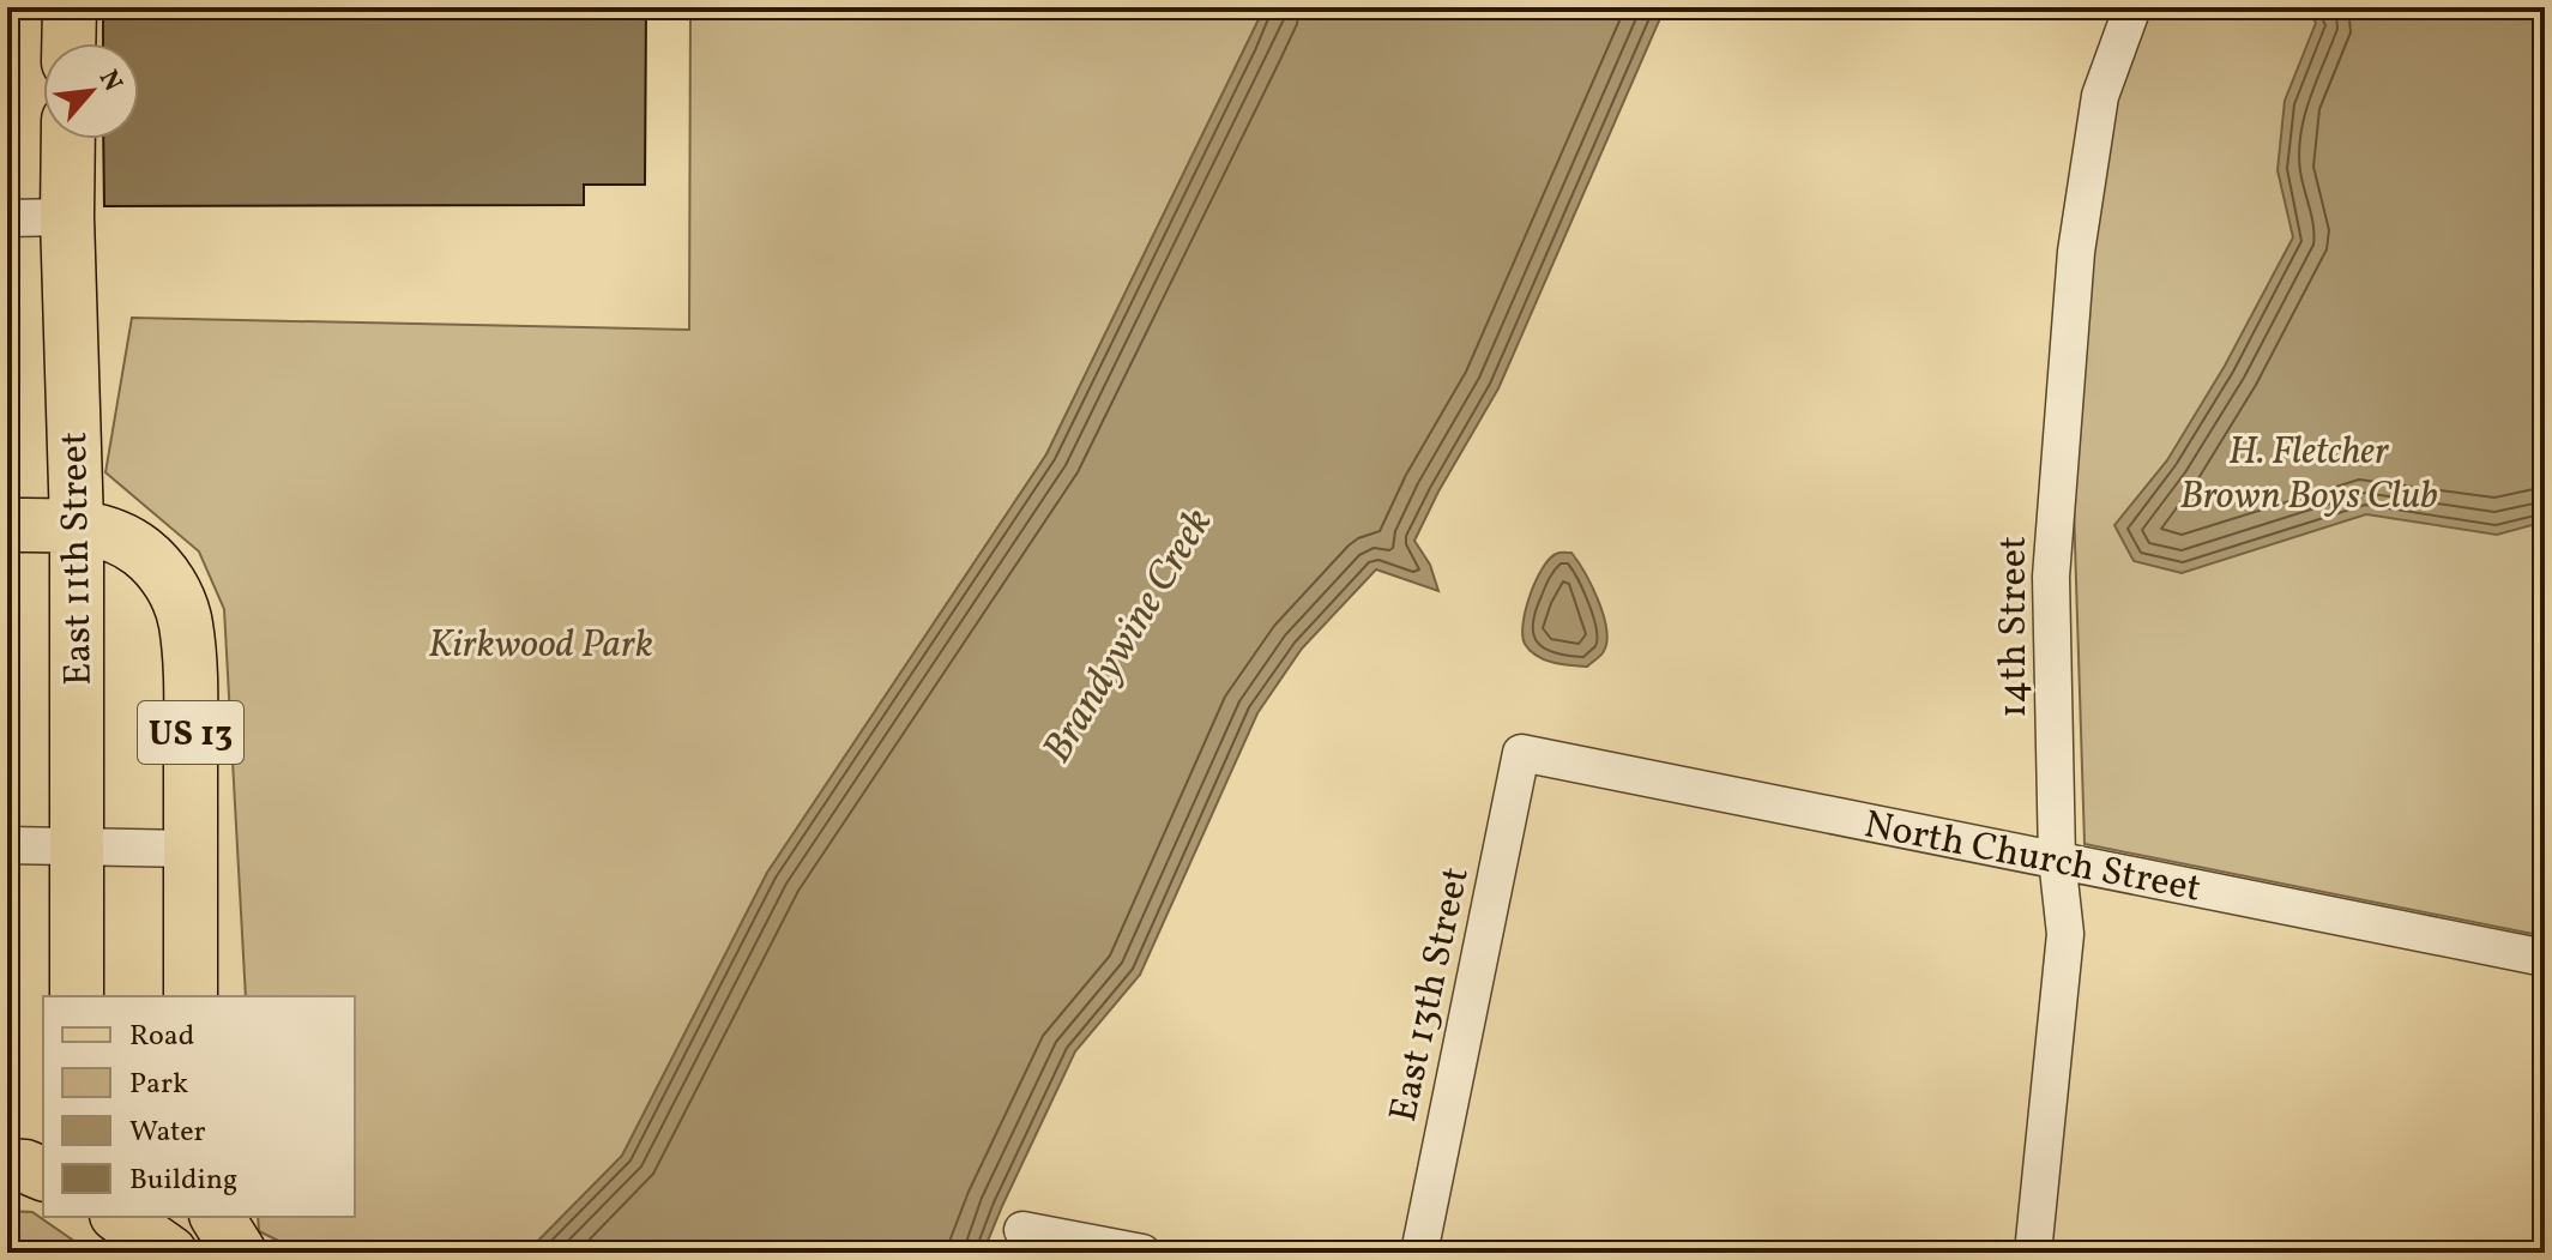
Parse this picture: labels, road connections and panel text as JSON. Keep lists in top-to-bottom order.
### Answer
{
  "streets": {
    "main road": ["East 11th Street", "US 13"],
    "street": ["14th Street", "North Church Street", "East 13th Street"]
  },
  "crossings": [
    ["East 11th Street", "US 13"],
    ["14th Street", "North Church Street"],
    ["North Church Street", "East 13th Street"]
  ],
  "water": ["Brandywine Creek"],
  "parks": ["H. Fletcher Brown Boys Club", "Kirkwood Park"],
  "legend": [
    "Road",
    "Park",
    "Water",
    "Building"
  ],
  "north": "top right"
}
